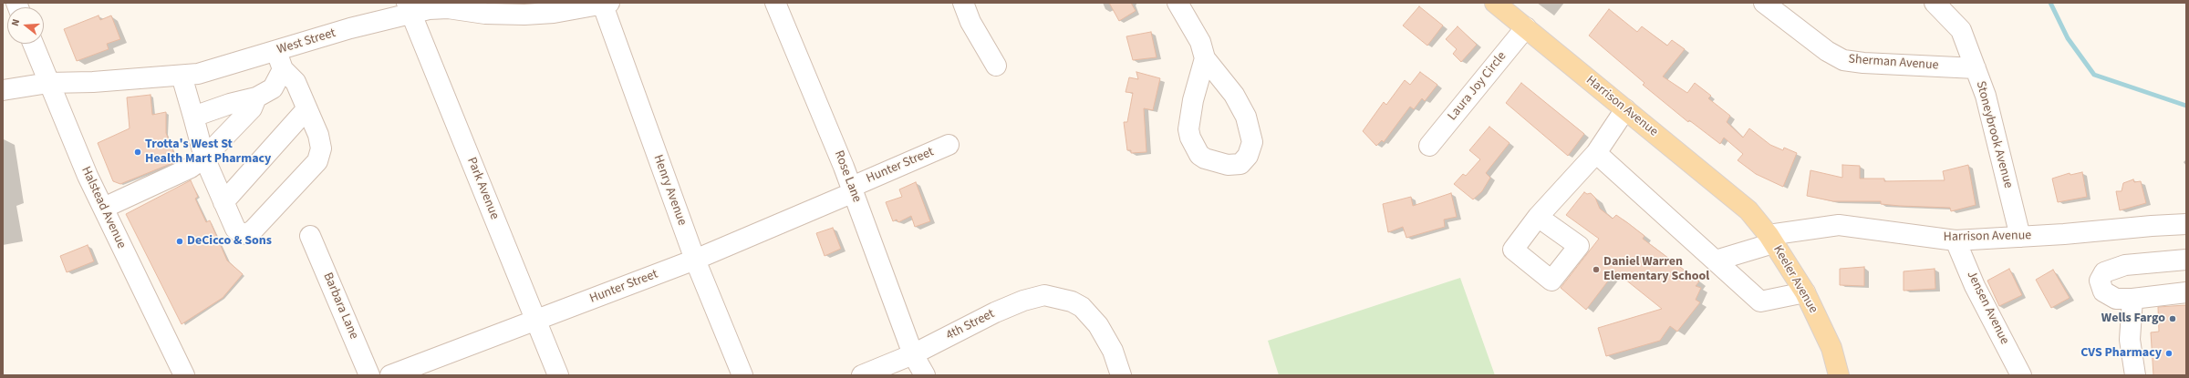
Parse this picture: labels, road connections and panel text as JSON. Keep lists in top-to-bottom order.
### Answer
{
  "streets": {
    "main road": ["Harrison Avenue", "Keeler Avenue"],
    "street": [
      "West Street",
      "Sherman Avenue",
      "Laura Joy Circle",
      "Stoneybrook Avenue",
      "Hunter Street",
      "Rose Lane",
      "Park Avenue",
      "Henry Avenue",
      "Halstead Avenue",
      "Barbara Lane",
      "Jensen Avenue",
      "4th Street"
    ]
  },
  "crossings": [
    ["West Street", "Park Avenue"],
    ["West Street", "Henry Avenue"],
    ["West Street", "Halstead Avenue"],
    ["Sherman Avenue", "Stoneybrook Avenue"],
    ["Laura Joy Circle", "Harrison Avenue"],
    ["Harrison Avenue", "Stoneybrook Avenue"],
    ["Harrison Avenue", "Keeler Avenue"],
    ["Harrison Avenue", "Jensen Avenue"],
    ["Hunter Street", "Rose Lane"],
    ["Hunter Street", "Park Avenue"],
    ["Hunter Street", "Henry Avenue"],
    ["Rose Lane", "4th Street"]
  ],
  "places": [
    "Trotta's West St Health Mart Pharmacy",
    "DeCicco & Sons",
    "Daniel Warren Elementary School",
    "Wells Fargo",
    "CVS Pharmacy"
  ],
  "north": "left"
}
